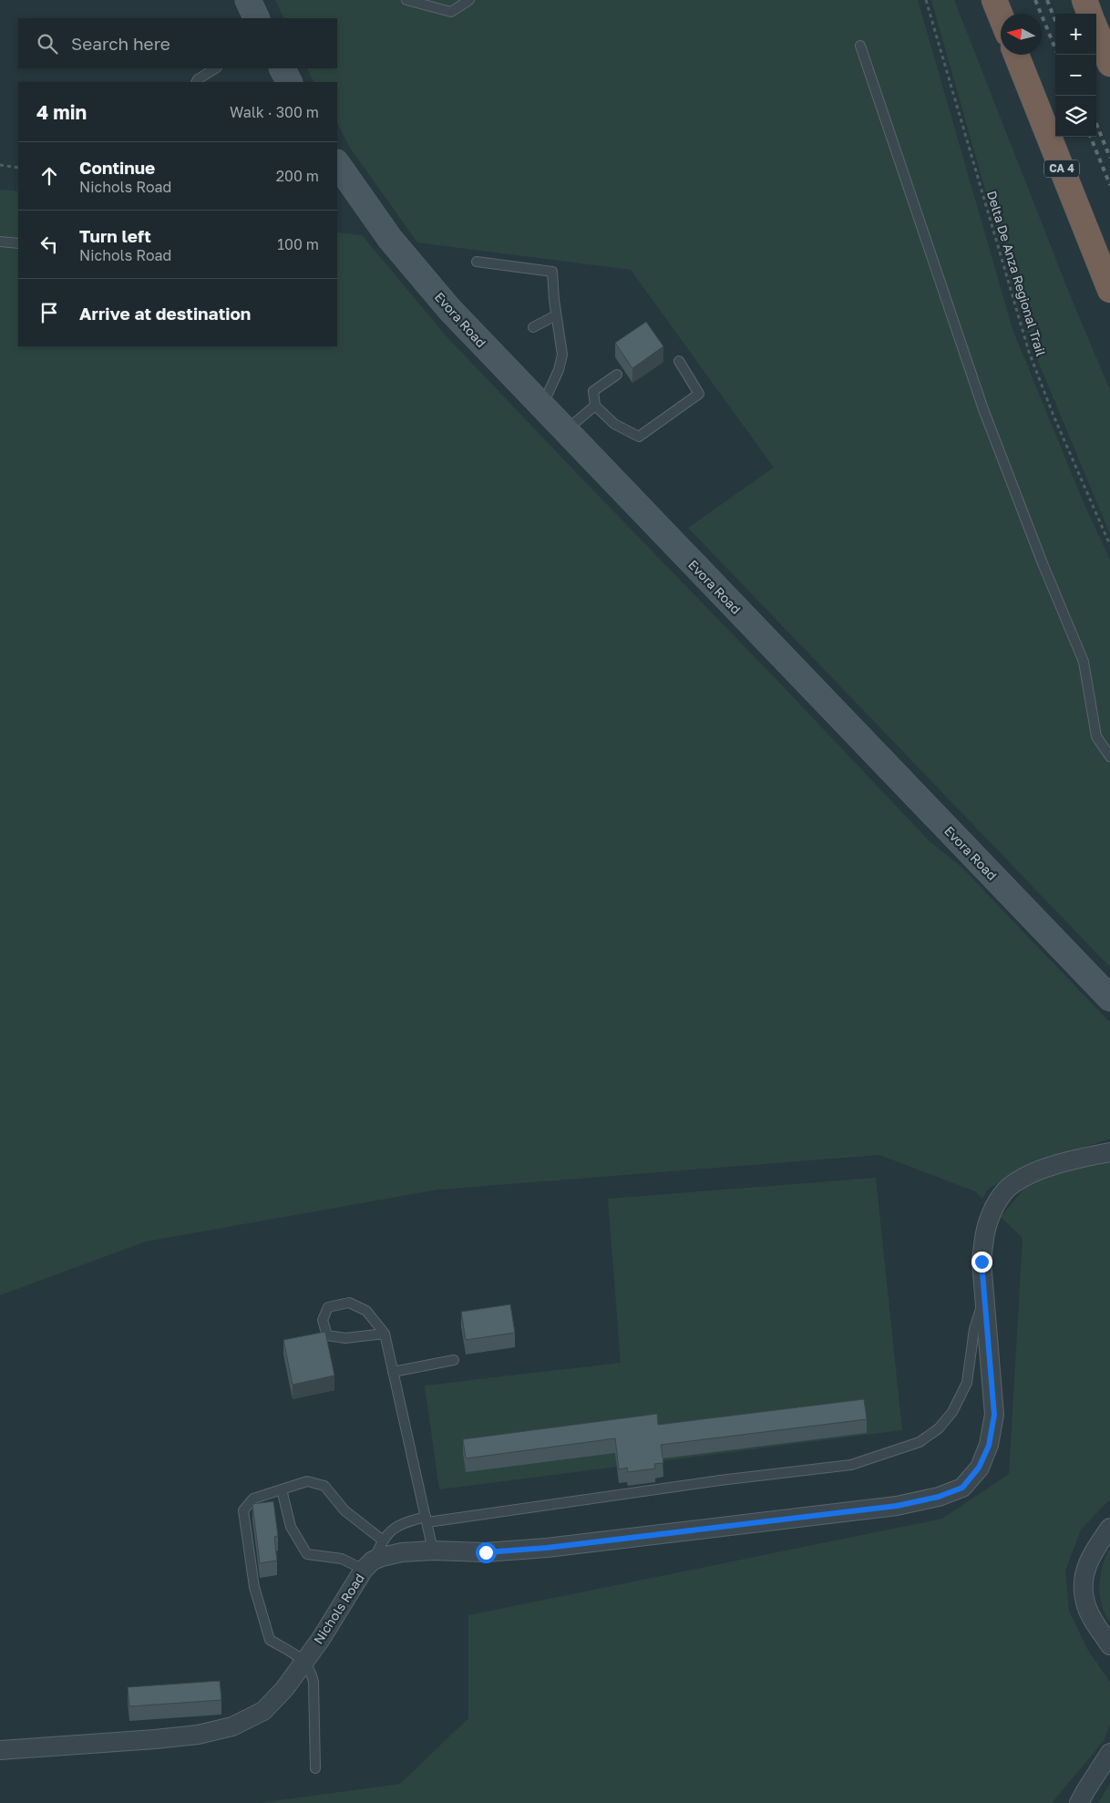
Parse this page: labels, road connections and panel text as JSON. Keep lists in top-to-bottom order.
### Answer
{
  "streets": {
    "highway": ["CA 4"],
    "street": ["Evora Road", "Nichols Road"],
    "path": ["Delta De Anza Regional Trail"]
  },
  "north": "left",
  "page": {
    "map_buttons": ["+", "−"],
    "search": "Search here",
    "heading": ["4 min", "Walk · 300 m"],
    "list": [
      ["Continue", "Nichols Road", "200 m"],
      ["Turn left", "Nichols Road", "100 m"],
      "Arrive at destination"
    ]
  }
}
